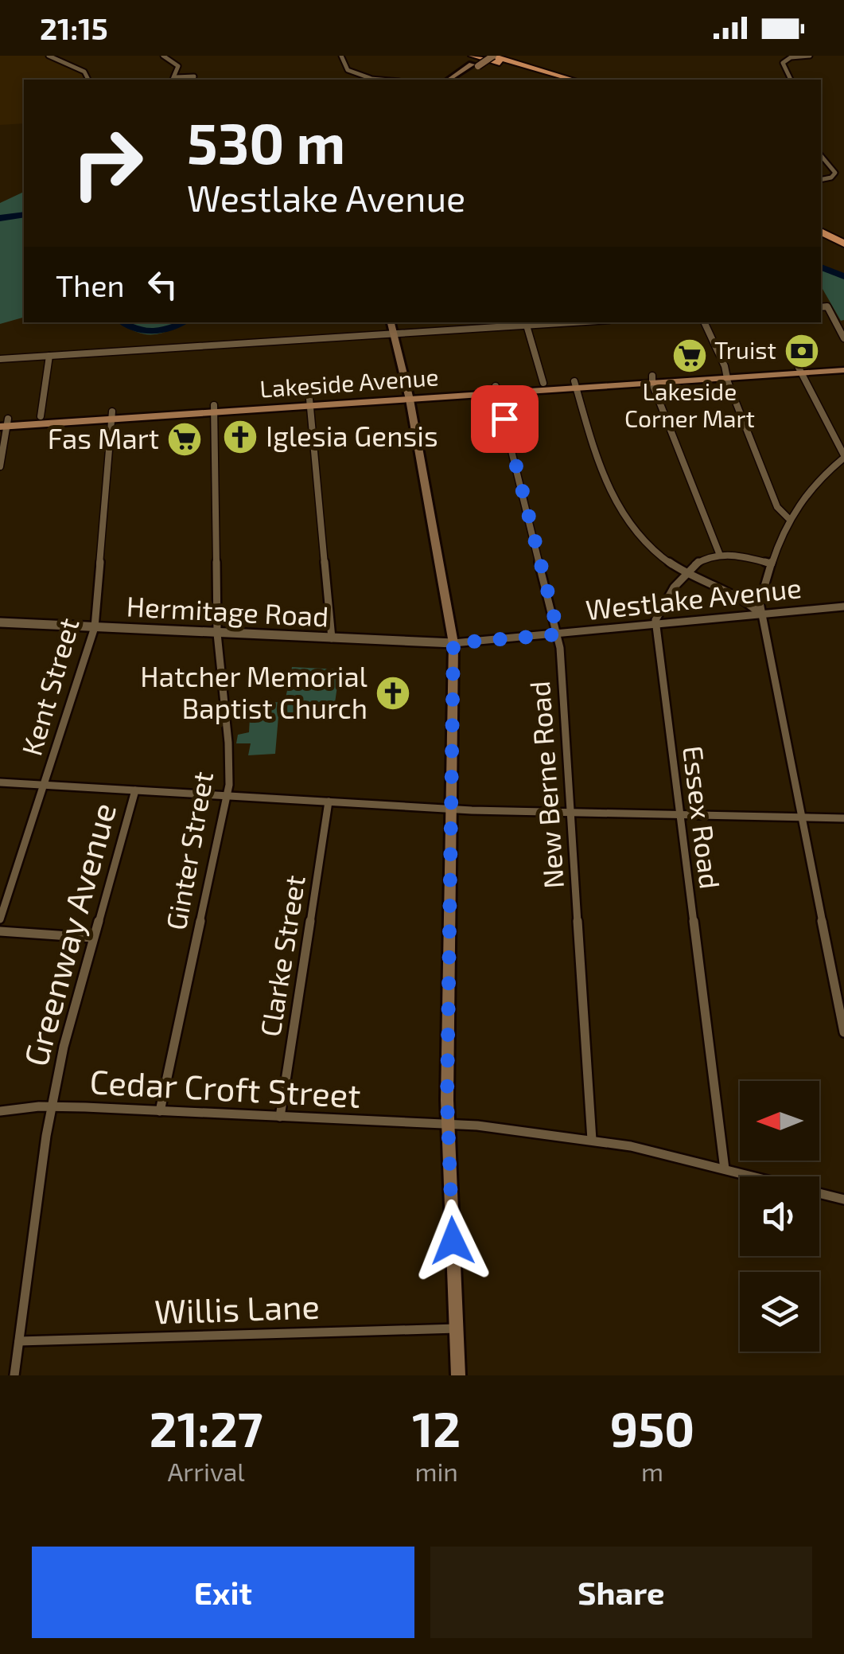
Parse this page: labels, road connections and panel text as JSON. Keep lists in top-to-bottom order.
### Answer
{
  "streets": {
    "main road": ["Lakeside Avenue"],
    "street": [
      "Westlake Avenue",
      "Hermitage Road",
      "Kent Street",
      "New Berne Road",
      "Essex Road",
      "Ginter Street",
      "Greenway Avenue",
      "Clarke Street",
      "Cedar Croft Street",
      "Willis Lane"
    ]
  },
  "crossings": [
    ["Lakeside Avenue", "Kent Street"],
    ["Lakeside Avenue", "New Berne Road"],
    ["Lakeside Avenue", "Ginter Street"],
    ["Westlake Avenue", "Hermitage Road"],
    ["Westlake Avenue", "New Berne Road"],
    ["Westlake Avenue", "Essex Road"],
    ["Hermitage Road", "Kent Street"],
    ["Hermitage Road", "Ginter Street"],
    ["Ginter Street", "Cedar Croft Street"],
    ["Greenway Avenue", "Cedar Croft Street"],
    ["Greenway Avenue", "Willis Lane"],
    ["Clarke Street", "Cedar Croft Street"]
  ],
  "places": {
    "bank": ["Truist"],
    "supermarket": ["Lakeside Corner Mart", "Fas Mart"],
    "church": ["Iglesia Gensis", "Hatcher Memorial Baptist Church"]
  },
  "north": "left",
  "page": {
    "status": "21:15",
    "turn": ["530 m", "Westlake Avenue"],
    "then": "Then",
    "eta": [
      "21:27",
      "Arrival",
      "12",
      "min",
      "950",
      "m"
    ],
    "buttons": ["Exit", "Share"]
  }
}
